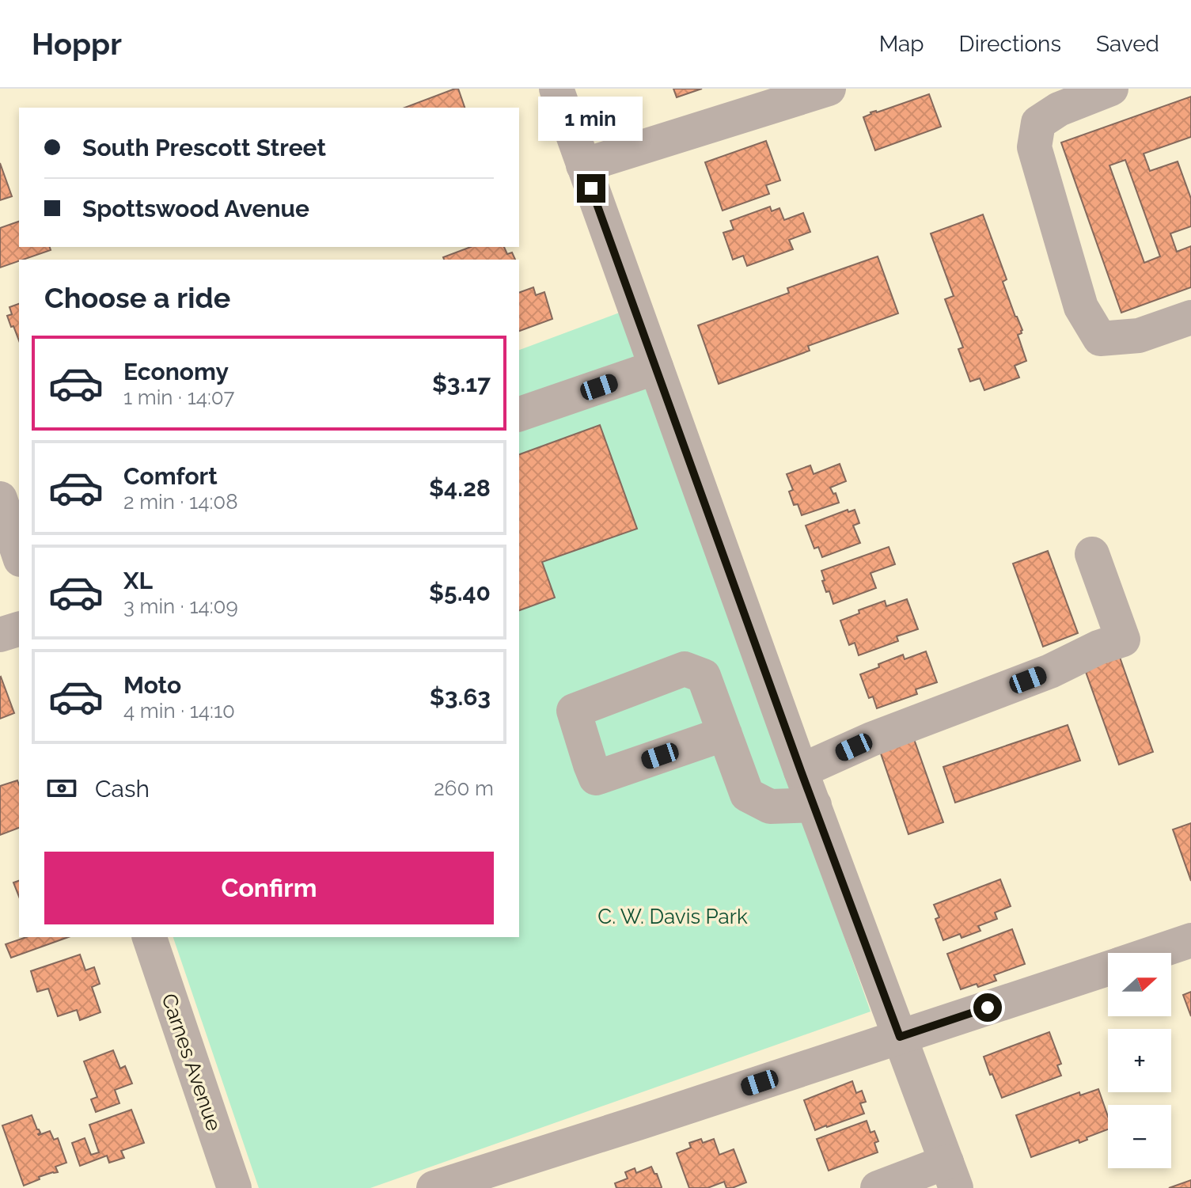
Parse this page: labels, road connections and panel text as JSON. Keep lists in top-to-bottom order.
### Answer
{
  "streets": {
    "street": ["Carnes Avenue"]
  },
  "parks": ["C. W. Davis Park"],
  "north": "right",
  "page": {
    "header": "Hoppr",
    "nav": ["Map", "Directions", "Saved"],
    "bubble": "1 min",
    "banner": ["South Prescott Street", "Spottswood Avenue"],
    "heading": "Choose a ride",
    "list": [
      {
        "name": "Economy",
        "note": "1 min · 14:07",
        "value": "$3.17"
      },
      {
        "name": "Comfort",
        "note": "2 min · 14:08",
        "value": "$4.28"
      },
      {
        "name": "XL",
        "note": "3 min · 14:09",
        "value": "$5.40"
      },
      {
        "name": "Moto",
        "note": "4 min · 14:10",
        "value": "$3.63"
      }
    ],
    "pay": ["Cash", "260 m"],
    "buttons": "Confirm",
    "map_buttons": ["+", "−"]
  }
}
